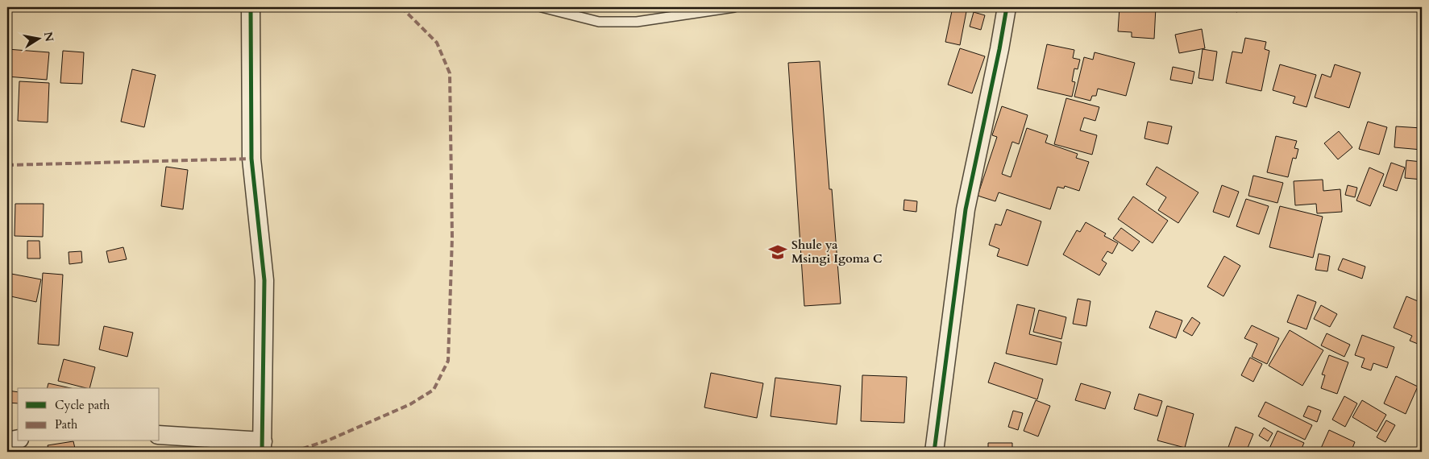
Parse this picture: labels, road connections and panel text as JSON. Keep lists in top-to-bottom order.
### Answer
{
  "places": {
    "school or university": ["Shule ya Msingi Igoma C"]
  },
  "legend": ["Cycle path", "Path"],
  "north": "right"
}
